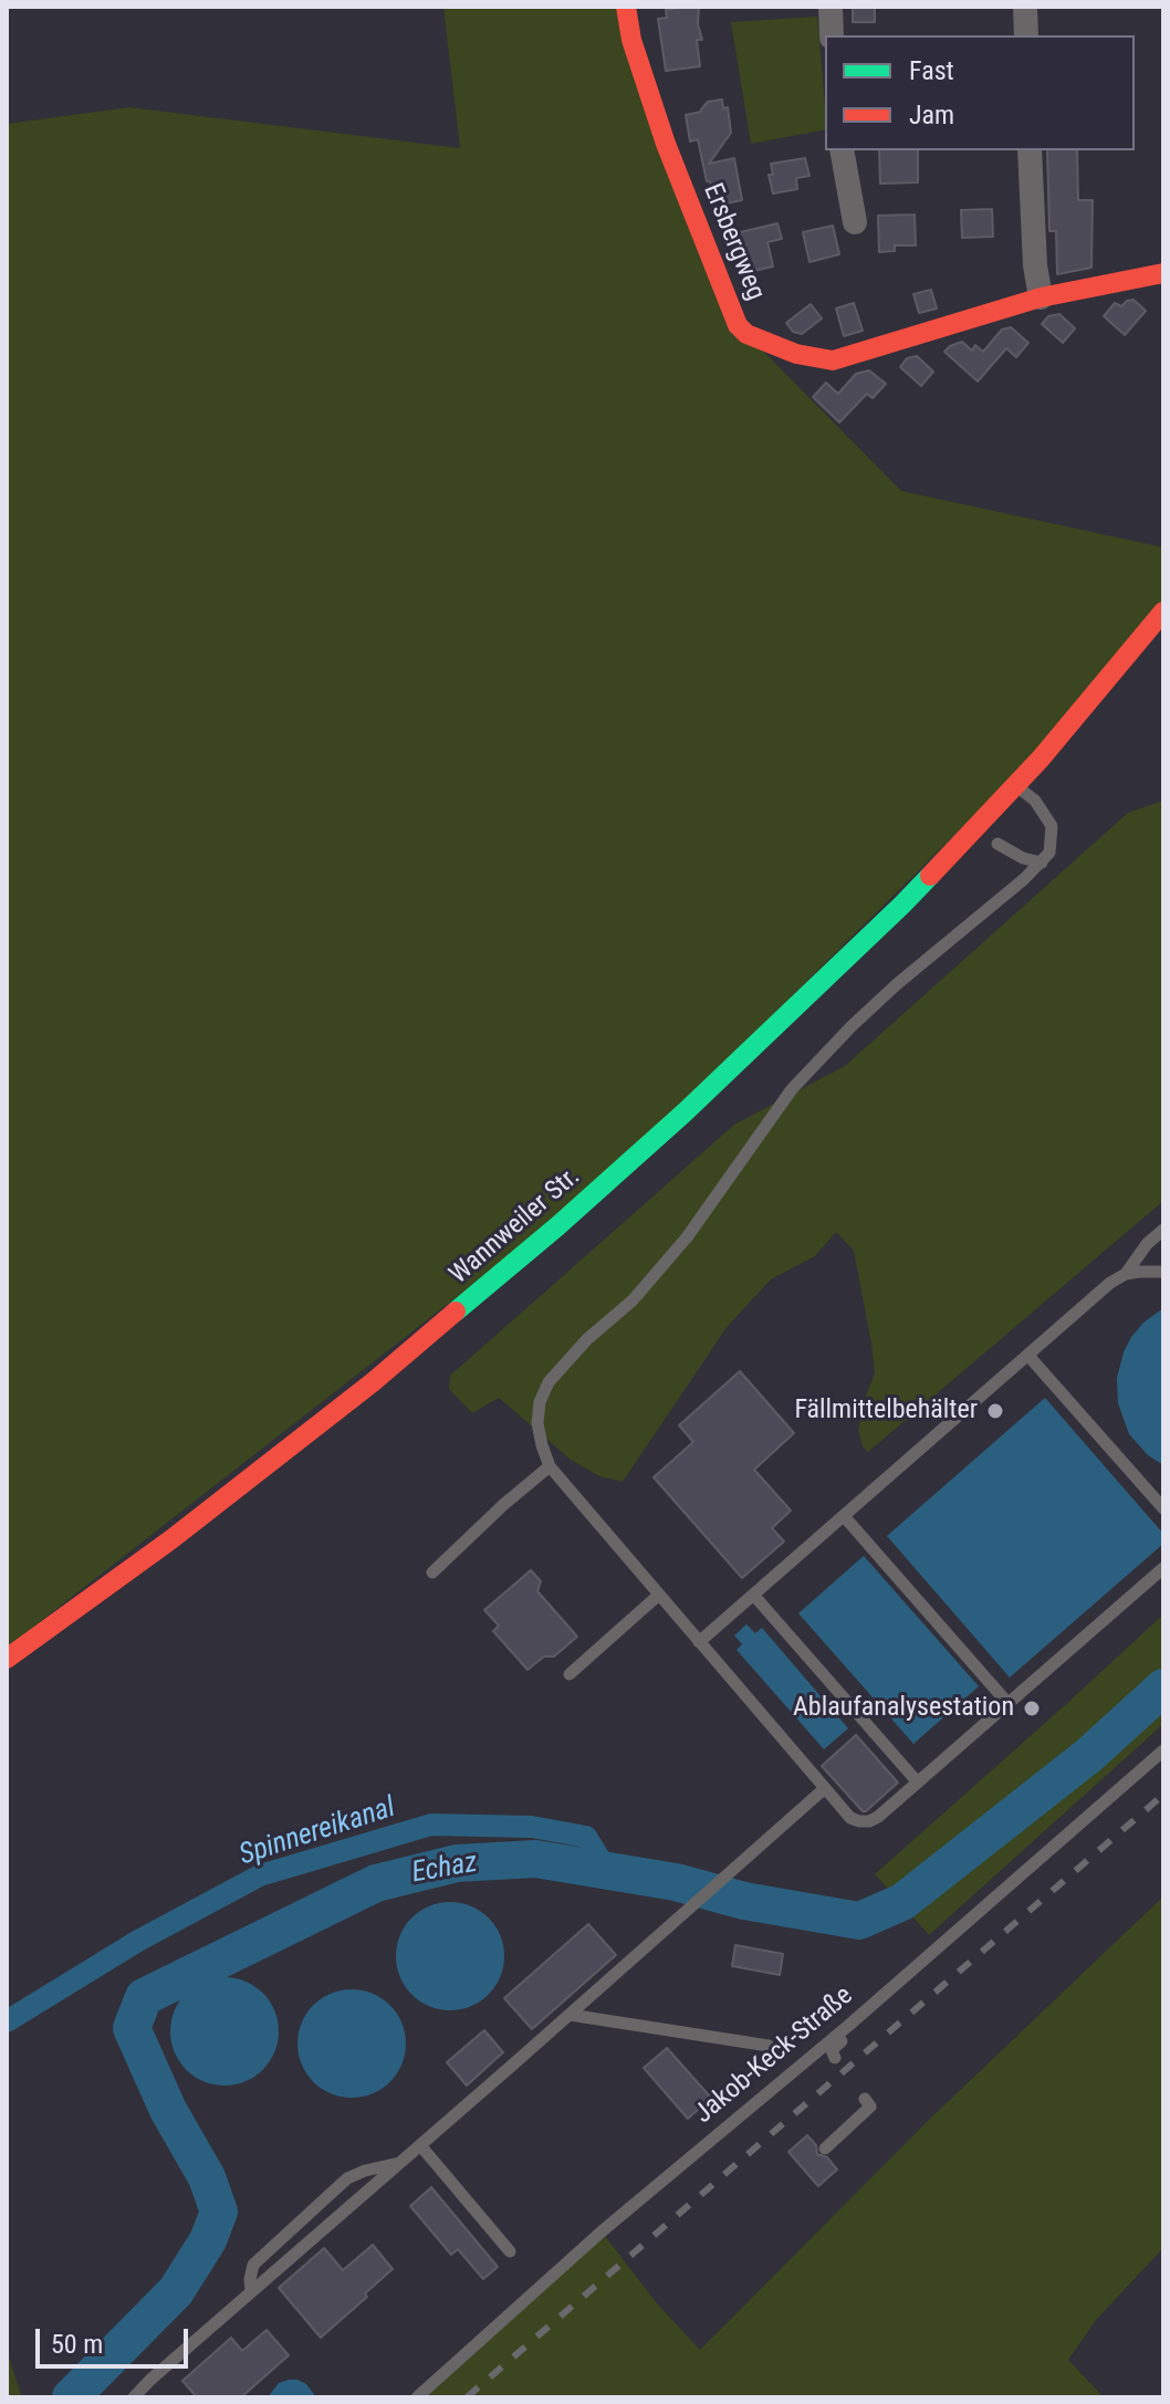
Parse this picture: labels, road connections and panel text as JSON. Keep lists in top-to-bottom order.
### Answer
{
  "streets": {
    "main road": ["Ersbergweg", "Wannweiler Str."],
    "lane": ["Jakob-Keck-Straße"]
  },
  "water": ["Spinnereikanal", "Echaz"],
  "places": ["Fällmittelbehälter", "Ablaufanalysestation"],
  "legend": ["Fast", "Jam"],
  "scale_bar": "50 m"
}
